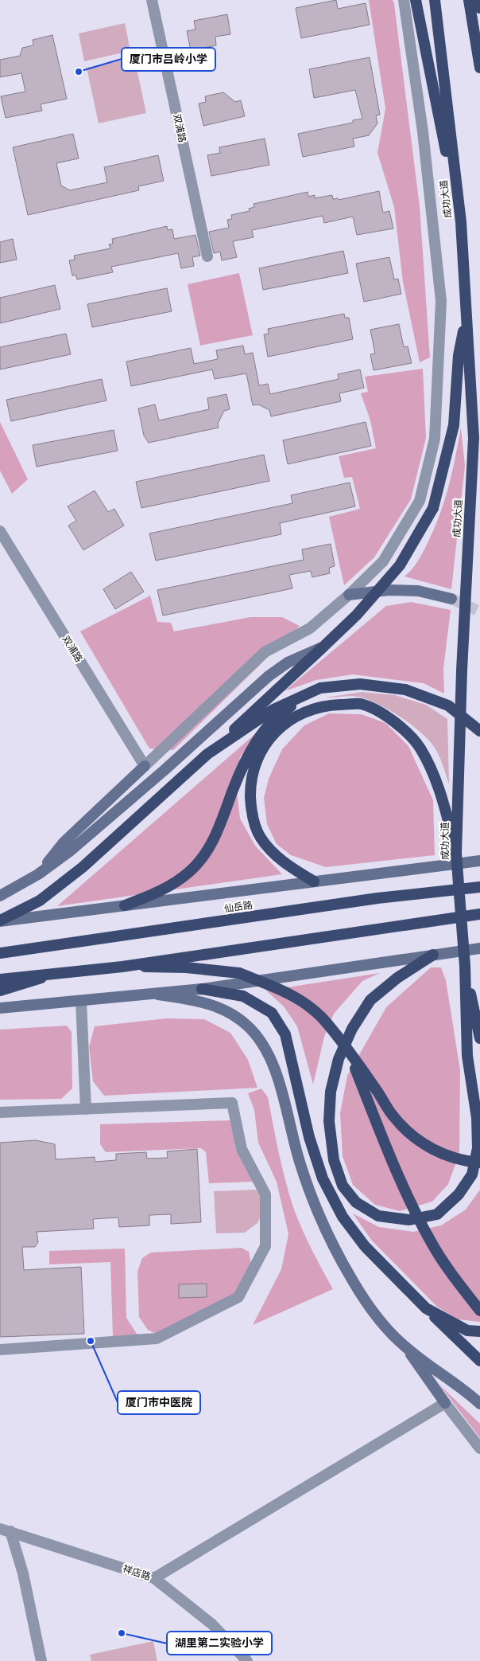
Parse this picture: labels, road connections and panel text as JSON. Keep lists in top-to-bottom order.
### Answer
{
  "streets": {
    "highway": ["成功大道", "仙岳路"],
    "street": ["双浦路", "祥店路"]
  },
  "places": ["厦门市吕岭小学", "厦门市中医院", "湖里第二实验小学"]
}
